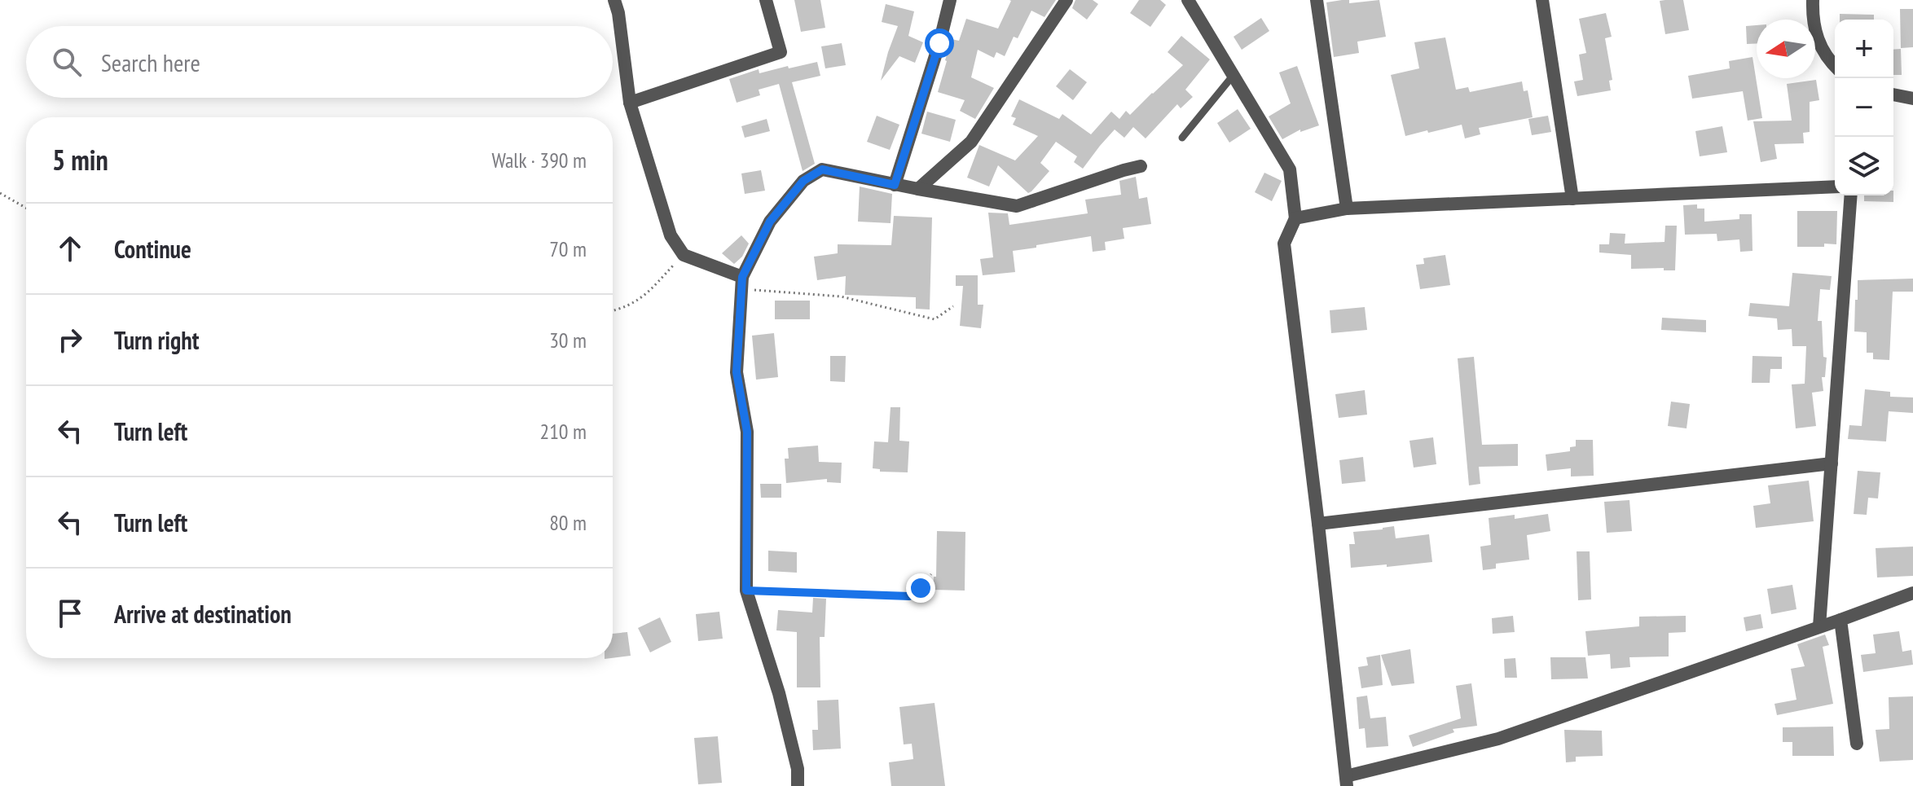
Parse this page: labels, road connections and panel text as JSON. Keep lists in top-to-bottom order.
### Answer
{
  "north": "left",
  "page": {
    "map_buttons": ["+", "−"],
    "search": "Search here",
    "heading": ["5 min", "Walk · 390 m"],
    "list": [
      ["Continue", "70 m"],
      ["Turn right", "30 m"],
      ["Turn left", "210 m"],
      ["Turn left", "80 m"],
      "Arrive at destination"
    ]
  }
}
